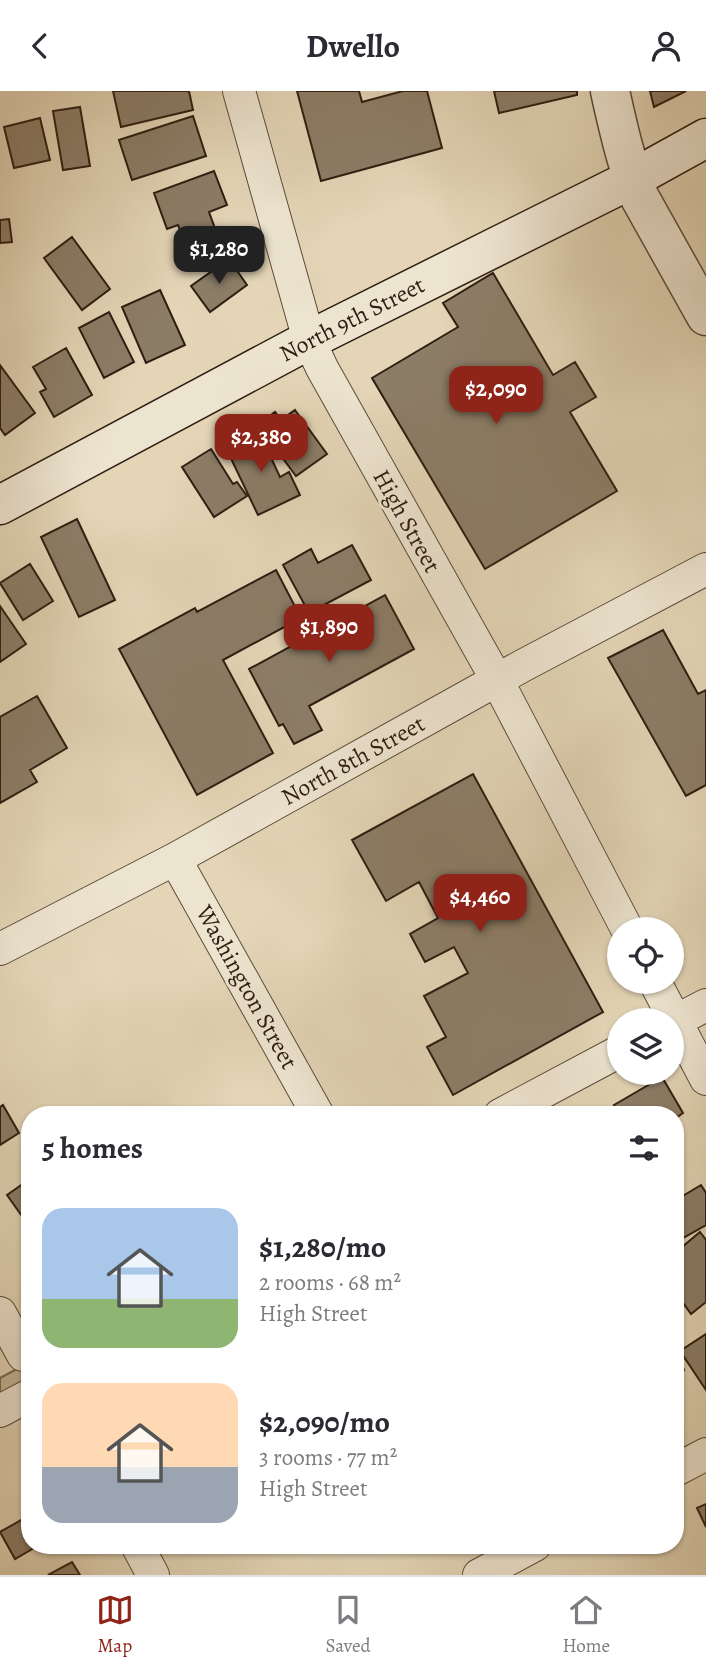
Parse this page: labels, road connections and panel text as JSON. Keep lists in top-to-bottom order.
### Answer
{
  "streets": {
    "main road": ["North 9th Street"],
    "street": ["High Street", "North 8th Street", "Washington Street"]
  },
  "crossings": [
    ["North 9th Street", "High Street"],
    ["High Street", "North 8th Street"],
    ["North 8th Street", "Washington Street"]
  ],
  "page": {
    "header": "Dwello",
    "price": [
      "$1,280",
      "$2,090",
      "$2,380",
      "$1,890",
      "$4,460"
    ],
    "heading": "5 homes",
    "list": [
      {
        "name": "$1,280/mo",
        "note": "2 rooms · 68 m² · High Street"
      },
      {
        "name": "$2,090/mo",
        "note": "3 rooms · 77 m² · High Street"
      }
    ],
    "tabs": ["Map", "Saved", "Home"]
  }
}
